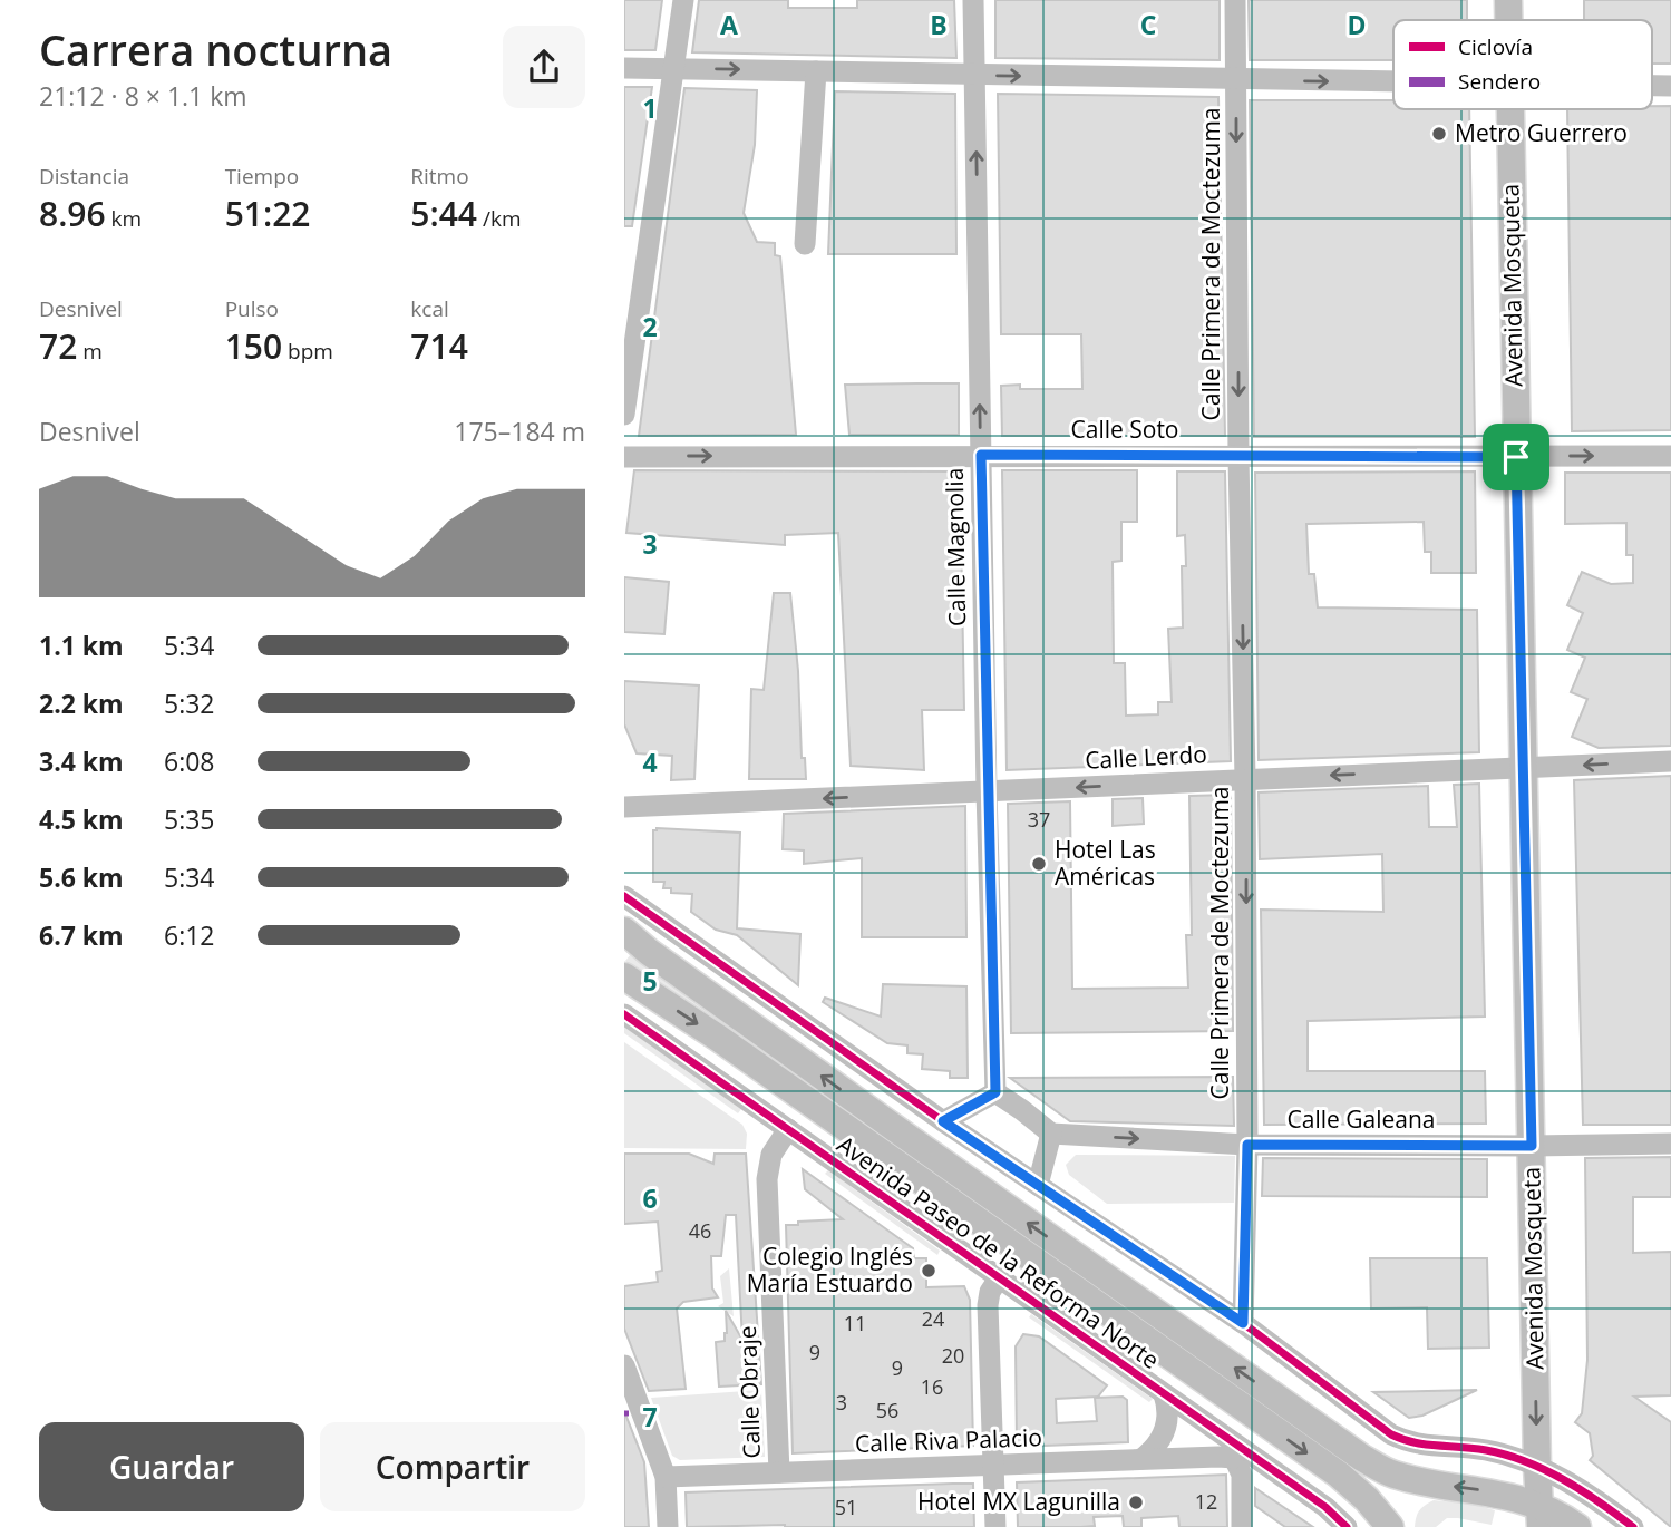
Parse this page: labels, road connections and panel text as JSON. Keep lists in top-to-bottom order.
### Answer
{
  "streets": {
    "main road": ["Avenida Mosqueta", "Avenida Paseo de la Reforma Norte"],
    "street": [
      "Calle Primera de Moctezuma",
      "Calle Soto",
      "Calle Magnolia",
      "Calle Lerdo",
      "Calle Galeana",
      "Calle Obraje",
      "Calle Riva Palacio"
    ]
  },
  "crossings": [
    ["Calle Primera de Moctezuma", "Calle Soto"],
    ["Calle Primera de Moctezuma", "Calle Lerdo"],
    ["Calle Primera de Moctezuma", "Calle Galeana"],
    ["Avenida Mosqueta", "Calle Soto"],
    ["Avenida Mosqueta", "Calle Lerdo"],
    ["Avenida Mosqueta", "Calle Galeana"],
    ["Avenida Mosqueta", "Avenida Paseo de la Reforma Norte"],
    ["Calle Soto", "Calle Magnolia"],
    ["Calle Magnolia", "Calle Lerdo"],
    ["Avenida Paseo de la Reforma Norte", "Calle Obraje"],
    ["Avenida Paseo de la Reforma Norte", "Calle Riva Palacio"],
    ["Calle Obraje", "Calle Riva Palacio"]
  ],
  "one_way": ["Calle Primera de Moctezuma", "Calle Soto", "Calle Lerdo"],
  "places": [
    "Metro Guerrero",
    "Hotel Las Américas",
    "Colegio Inglés María Estuardo",
    "Hotel MX Lagunilla"
  ],
  "house_numbers": [
    "37",
    "46",
    "24",
    "11",
    "9",
    "20",
    "9",
    "16",
    "3",
    "56",
    "12",
    "51"
  ],
  "legend": ["Ciclovía", "Sendero"],
  "page": {
    "heading": ["Carrera nocturna", "21:12 · 8 × 1.1 km"],
    "stats": [
      ["Distancia", "8.96 km"],
      ["Tiempo", "51:22"],
      ["Ritmo", "5:44 /km"],
      ["Desnivel", "72 m"],
      ["Pulso", "150 bpm"],
      ["kcal", "714"]
    ],
    "chart": ["Desnivel", "175–184 m"],
    "list": [
      {
        "name": "1.1 km",
        "note": "5:34"
      },
      {
        "name": "2.2 km",
        "note": "5:32"
      },
      {
        "name": "3.4 km",
        "note": "6:08"
      },
      {
        "name": "4.5 km",
        "note": "5:35"
      },
      {
        "name": "5.6 km",
        "note": "5:34"
      },
      {
        "name": "6.7 km",
        "note": "6:12"
      }
    ],
    "buttons": ["Guardar", "Compartir"]
  },
  "grid": {
    "columns": [
      "A",
      "B",
      "C",
      "D"
    ],
    "rows": [
      "1",
      "2",
      "3",
      "4",
      "5",
      "6",
      "7"
    ]
  }
}
